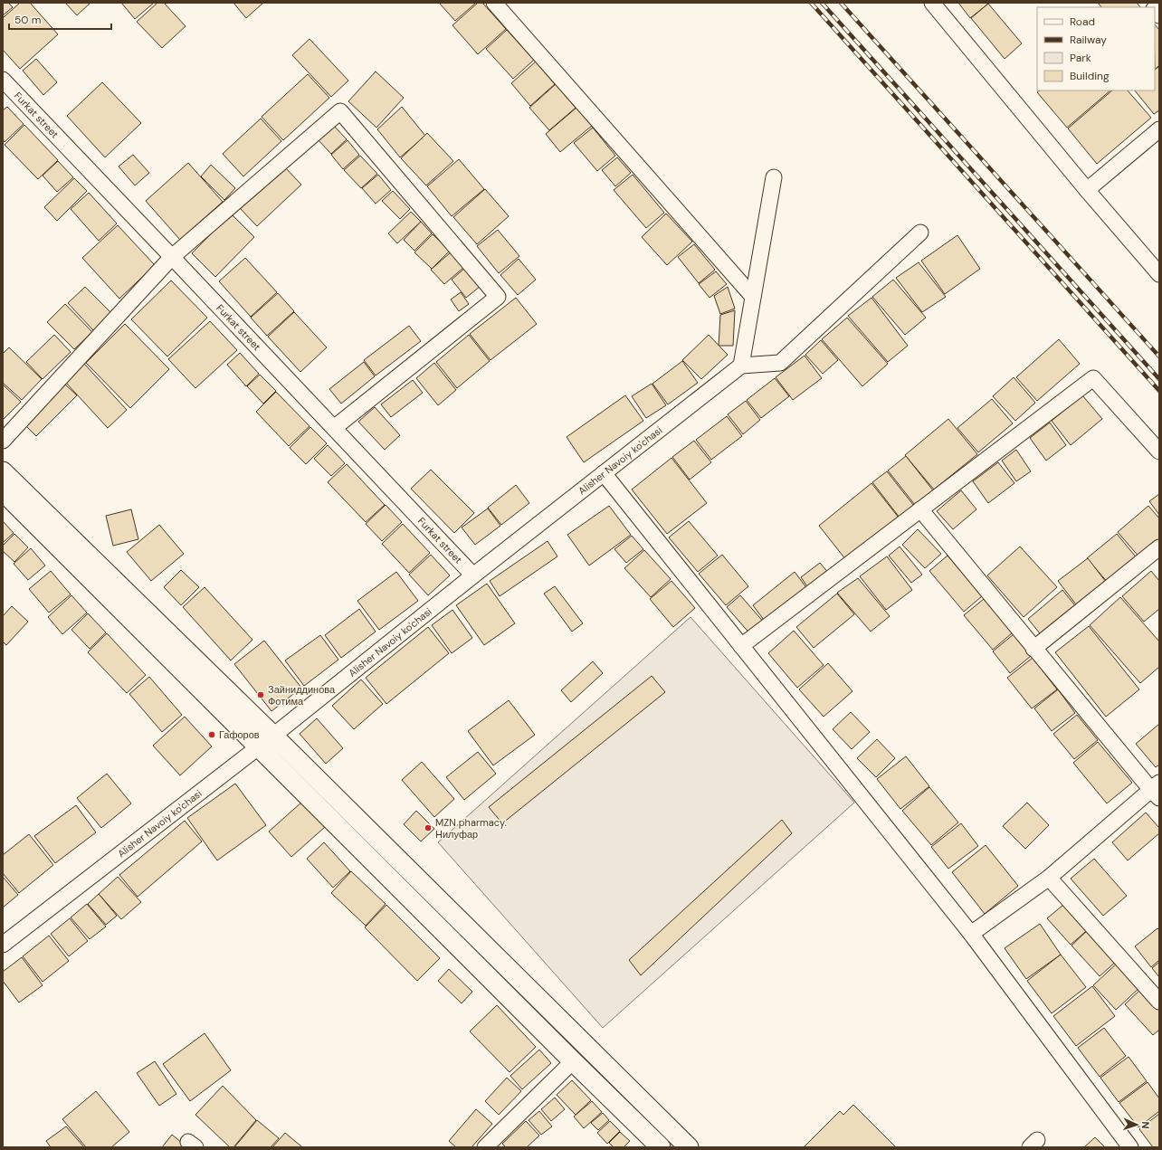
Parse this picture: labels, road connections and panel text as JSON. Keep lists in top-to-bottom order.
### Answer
{
  "streets": {
    "street": ["Furkat street", "Alisher Navoiy ko'chasi"]
  },
  "crossings": [
    ["Furkat street", "Alisher Navoiy ko'chasi"]
  ],
  "places": ["Зайниддинова Фотима", "Гафоров", "MZN pharmacy. Нилуфар"],
  "legend": [
    "Road",
    "Railway",
    "Park",
    "Building"
  ],
  "scale_bar": "50 m",
  "north": "right"
}
